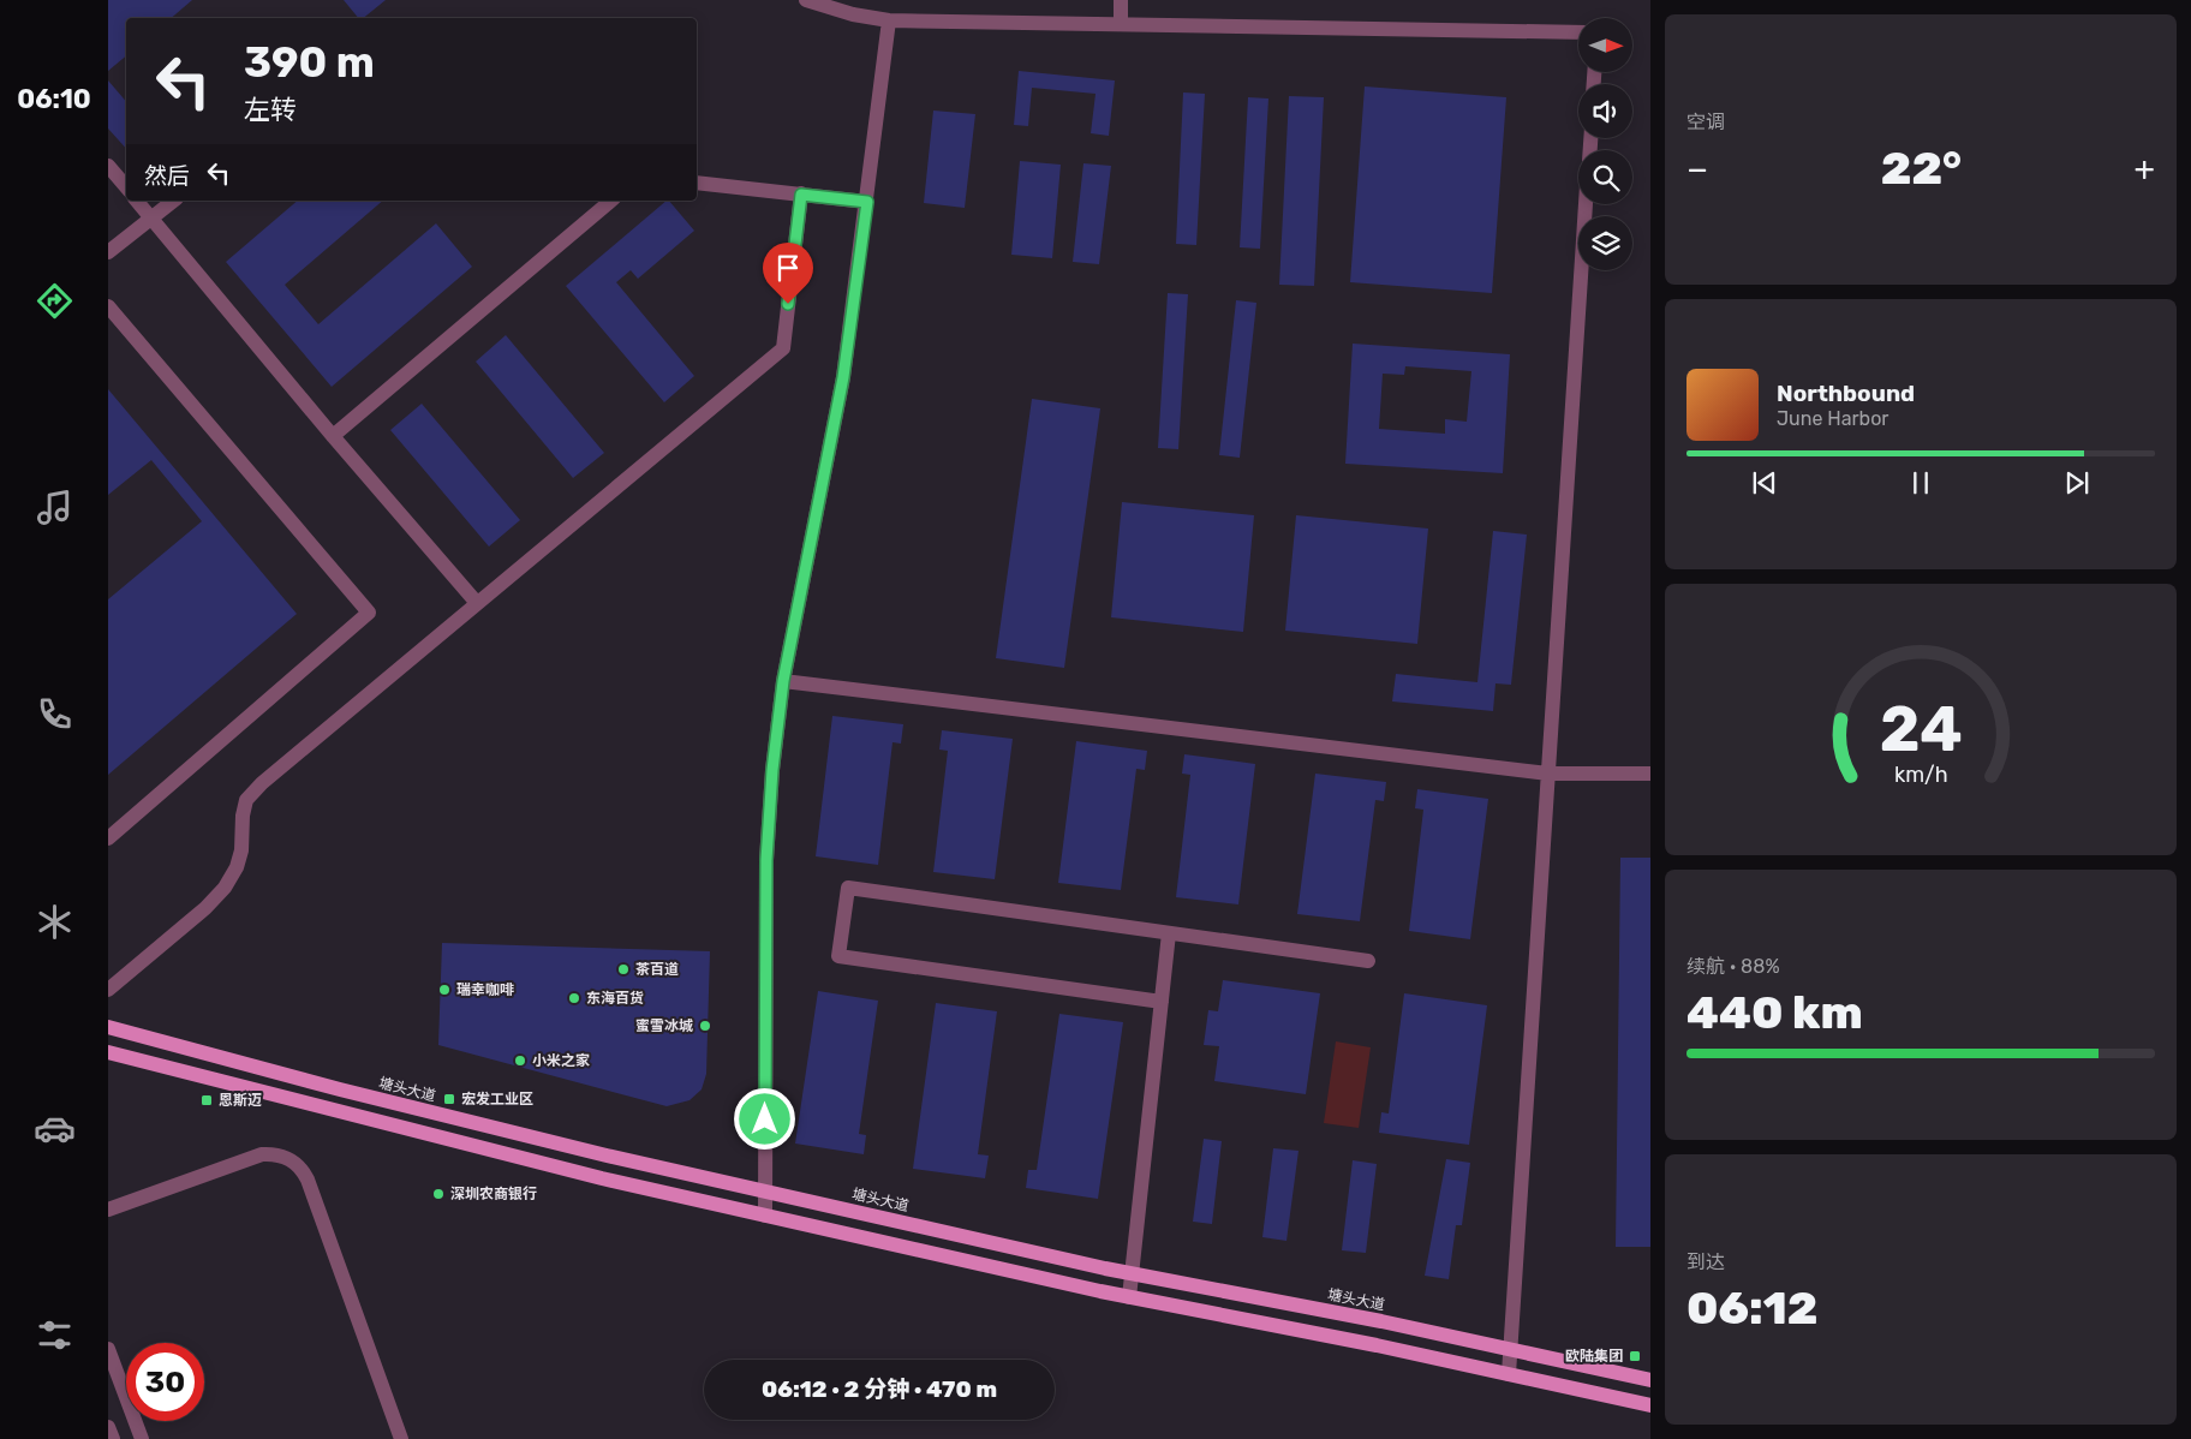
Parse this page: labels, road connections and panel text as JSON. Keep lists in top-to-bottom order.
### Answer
{
  "streets": {
    "main road": ["塘头大道"]
  },
  "places": {
    "other": [
      "茶百道",
      "瑞幸咖啡",
      "东海百货",
      "蜜雪冰城",
      "小米之家",
      "深圳农商银行"
    ],
    "transit": ["宏发工业区", "恩斯迈", "欧陆集团"]
  },
  "north": "right",
  "page": {
    "tabs": "06:10",
    "tile": [
      "空调",
      ["续航 · 88%", "440 km"],
      ["到达", "06:12"]
    ],
    "turn": ["390 m", "左转"],
    "then": "然后",
    "heat": ["−", "22°", "+"],
    "song": ["Northbound", "June Harbor"],
    "limit": "30",
    "trip": "06:12 · 2 分钟 · 470 m",
    "gauge": ["24", "km/h"]
  }
}
